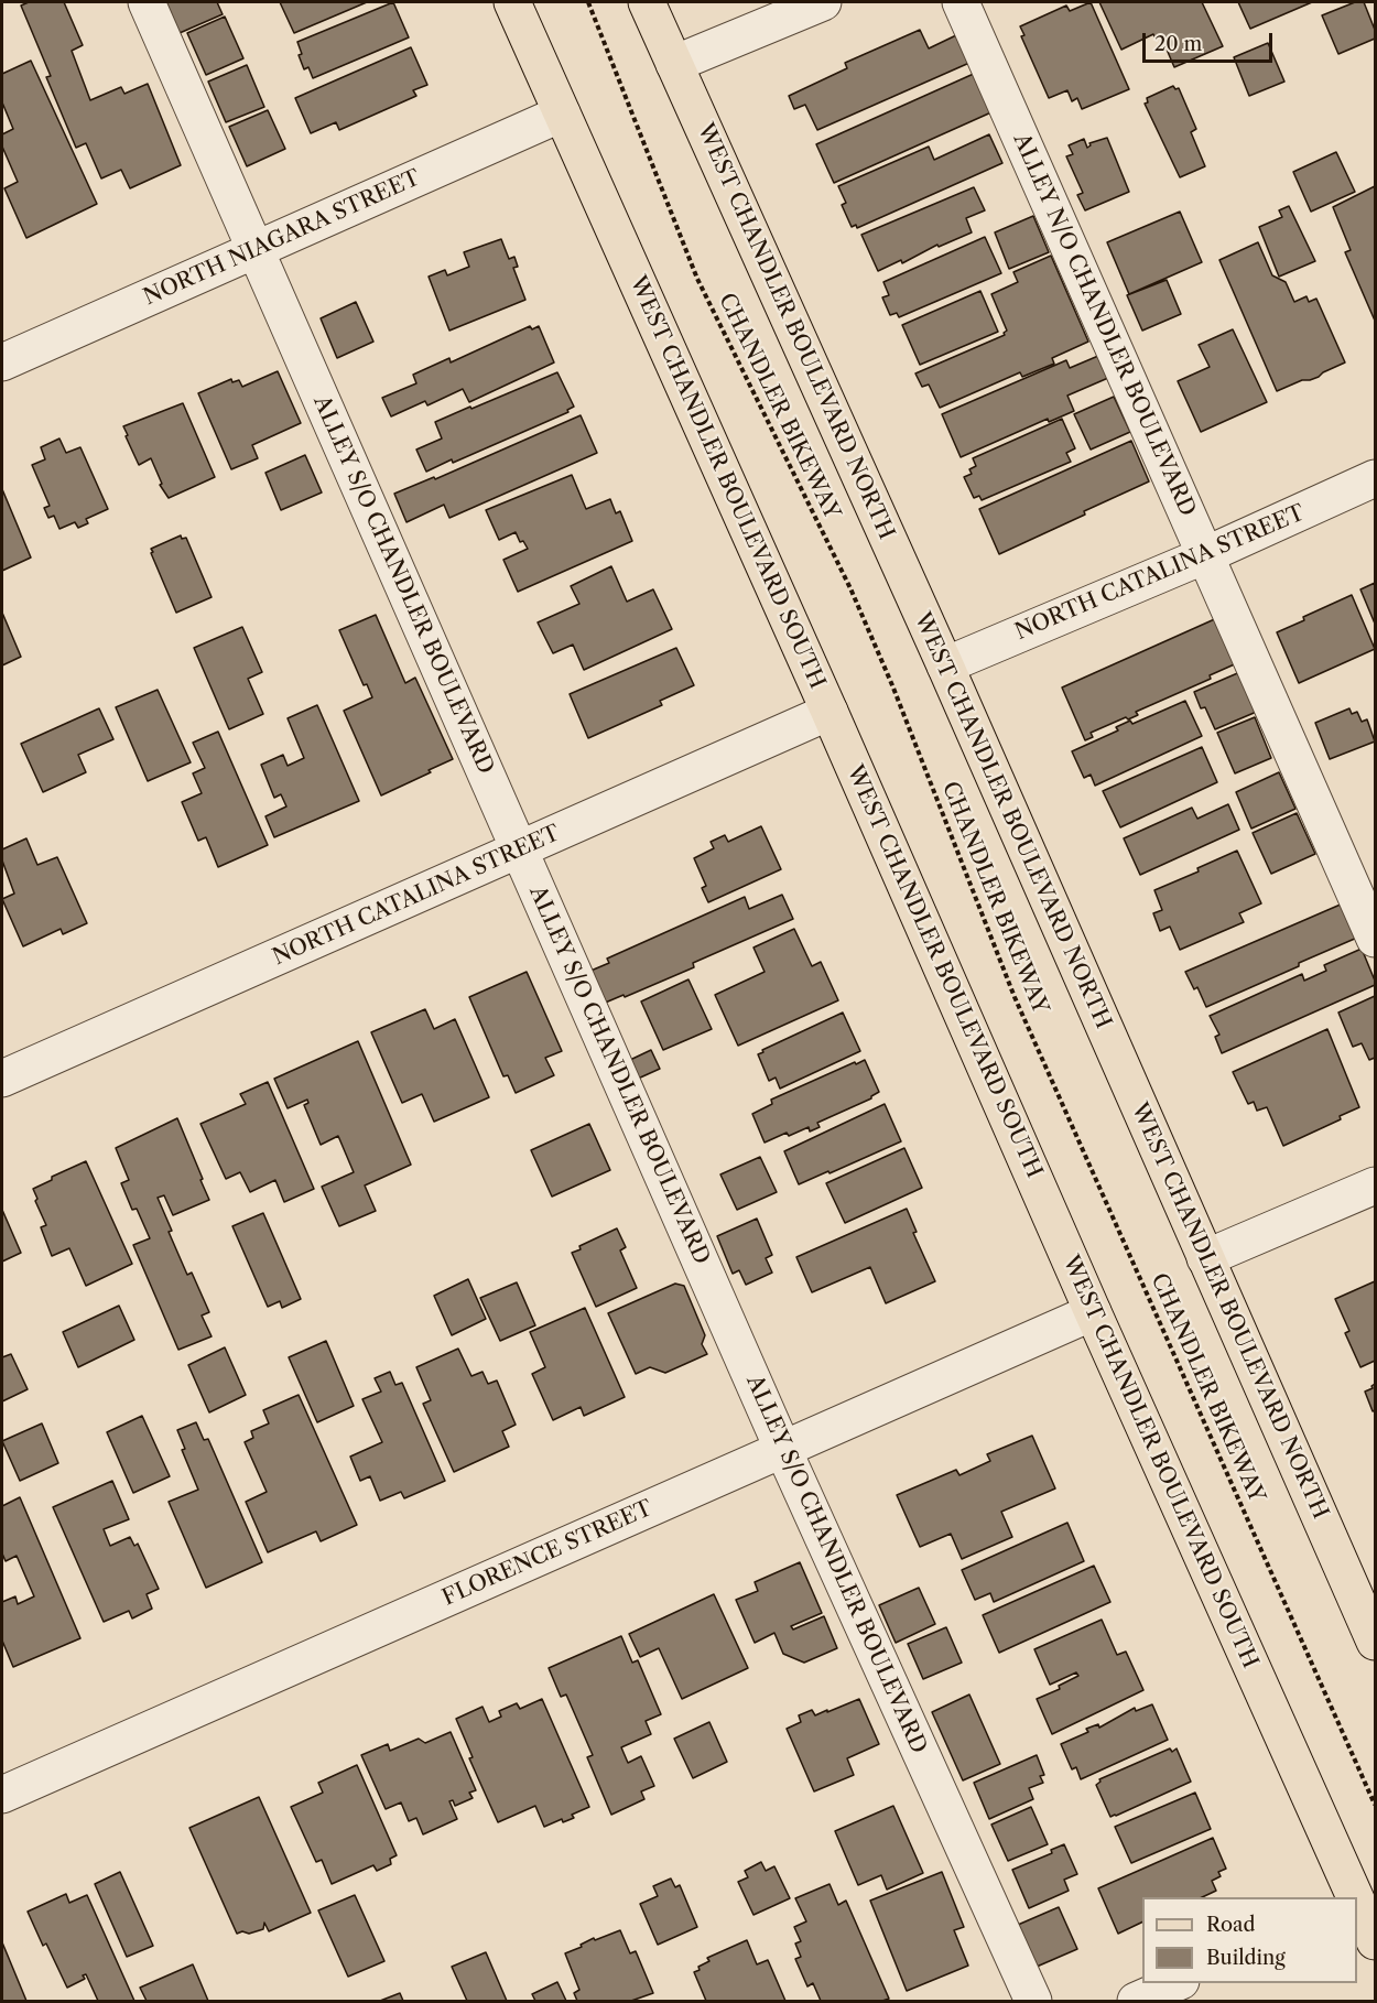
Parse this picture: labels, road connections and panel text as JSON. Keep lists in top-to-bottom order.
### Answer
{
  "streets": {
    "main road": ["WEST CHANDLER BOULEVARD NORTH", "WEST CHANDLER BOULEVARD SOUTH"],
    "street": [
      "NORTH NIAGARA STREET",
      "ALLEY N/O CHANDLER BOULEVARD",
      "NORTH CATALINA STREET",
      "ALLEY S/O CHANDLER BOULEVARD",
      "FLORENCE STREET"
    ],
    "path": ["CHANDLER BIKEWAY"]
  },
  "crossings": [
    ["NORTH NIAGARA STREET", "WEST CHANDLER BOULEVARD SOUTH"],
    ["NORTH NIAGARA STREET", "ALLEY S/O CHANDLER BOULEVARD"],
    ["ALLEY N/O CHANDLER BOULEVARD", "NORTH CATALINA STREET"],
    ["WEST CHANDLER BOULEVARD NORTH", "NORTH CATALINA STREET"],
    ["WEST CHANDLER BOULEVARD SOUTH", "NORTH CATALINA STREET"],
    ["WEST CHANDLER BOULEVARD SOUTH", "FLORENCE STREET"],
    ["NORTH CATALINA STREET", "ALLEY S/O CHANDLER BOULEVARD"],
    ["ALLEY S/O CHANDLER BOULEVARD", "FLORENCE STREET"]
  ],
  "legend": ["Road", "Building"],
  "scale_bar": "20 m"
}
